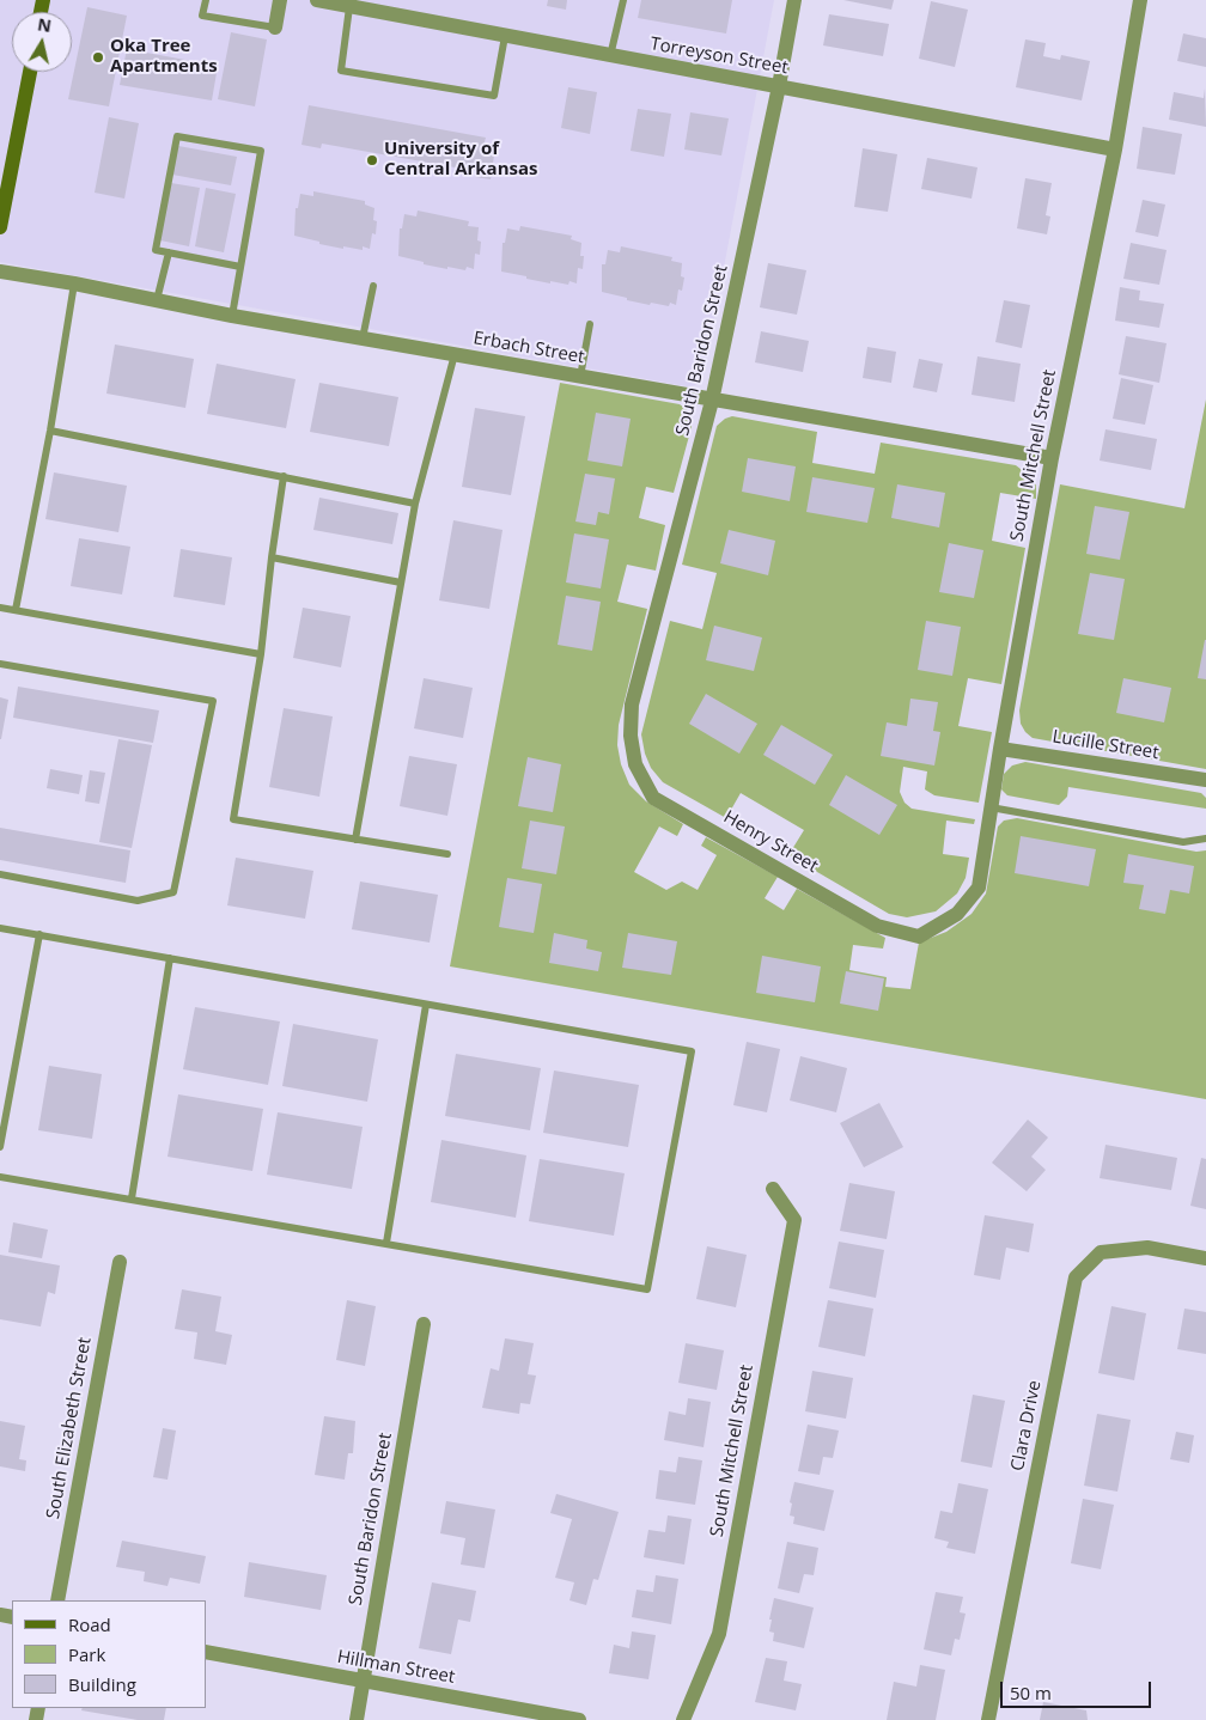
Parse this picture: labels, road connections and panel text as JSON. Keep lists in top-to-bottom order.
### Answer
{
  "streets": {
    "street": [
      "Torreyson Street",
      "Erbach Street",
      "South Baridon Street",
      "South Mitchell Street",
      "Lucille Street",
      "Henry Street",
      "Clara Drive",
      "South Elizabeth Street",
      "Hillman Street"
    ]
  },
  "crossings": [
    ["Torreyson Street", "South Baridon Street"],
    ["Torreyson Street", "South Mitchell Street"],
    ["Erbach Street", "South Baridon Street"],
    ["Erbach Street", "South Mitchell Street"],
    ["South Baridon Street", "Henry Street"],
    ["South Baridon Street", "Hillman Street"],
    ["South Mitchell Street", "Lucille Street"],
    ["South Mitchell Street", "Henry Street"]
  ],
  "places": ["Oka Tree Apartments", "University of Central Arkansas"],
  "legend": ["Road", "Park", "Building"],
  "scale_bar": "50 m",
  "north": "top"
}
